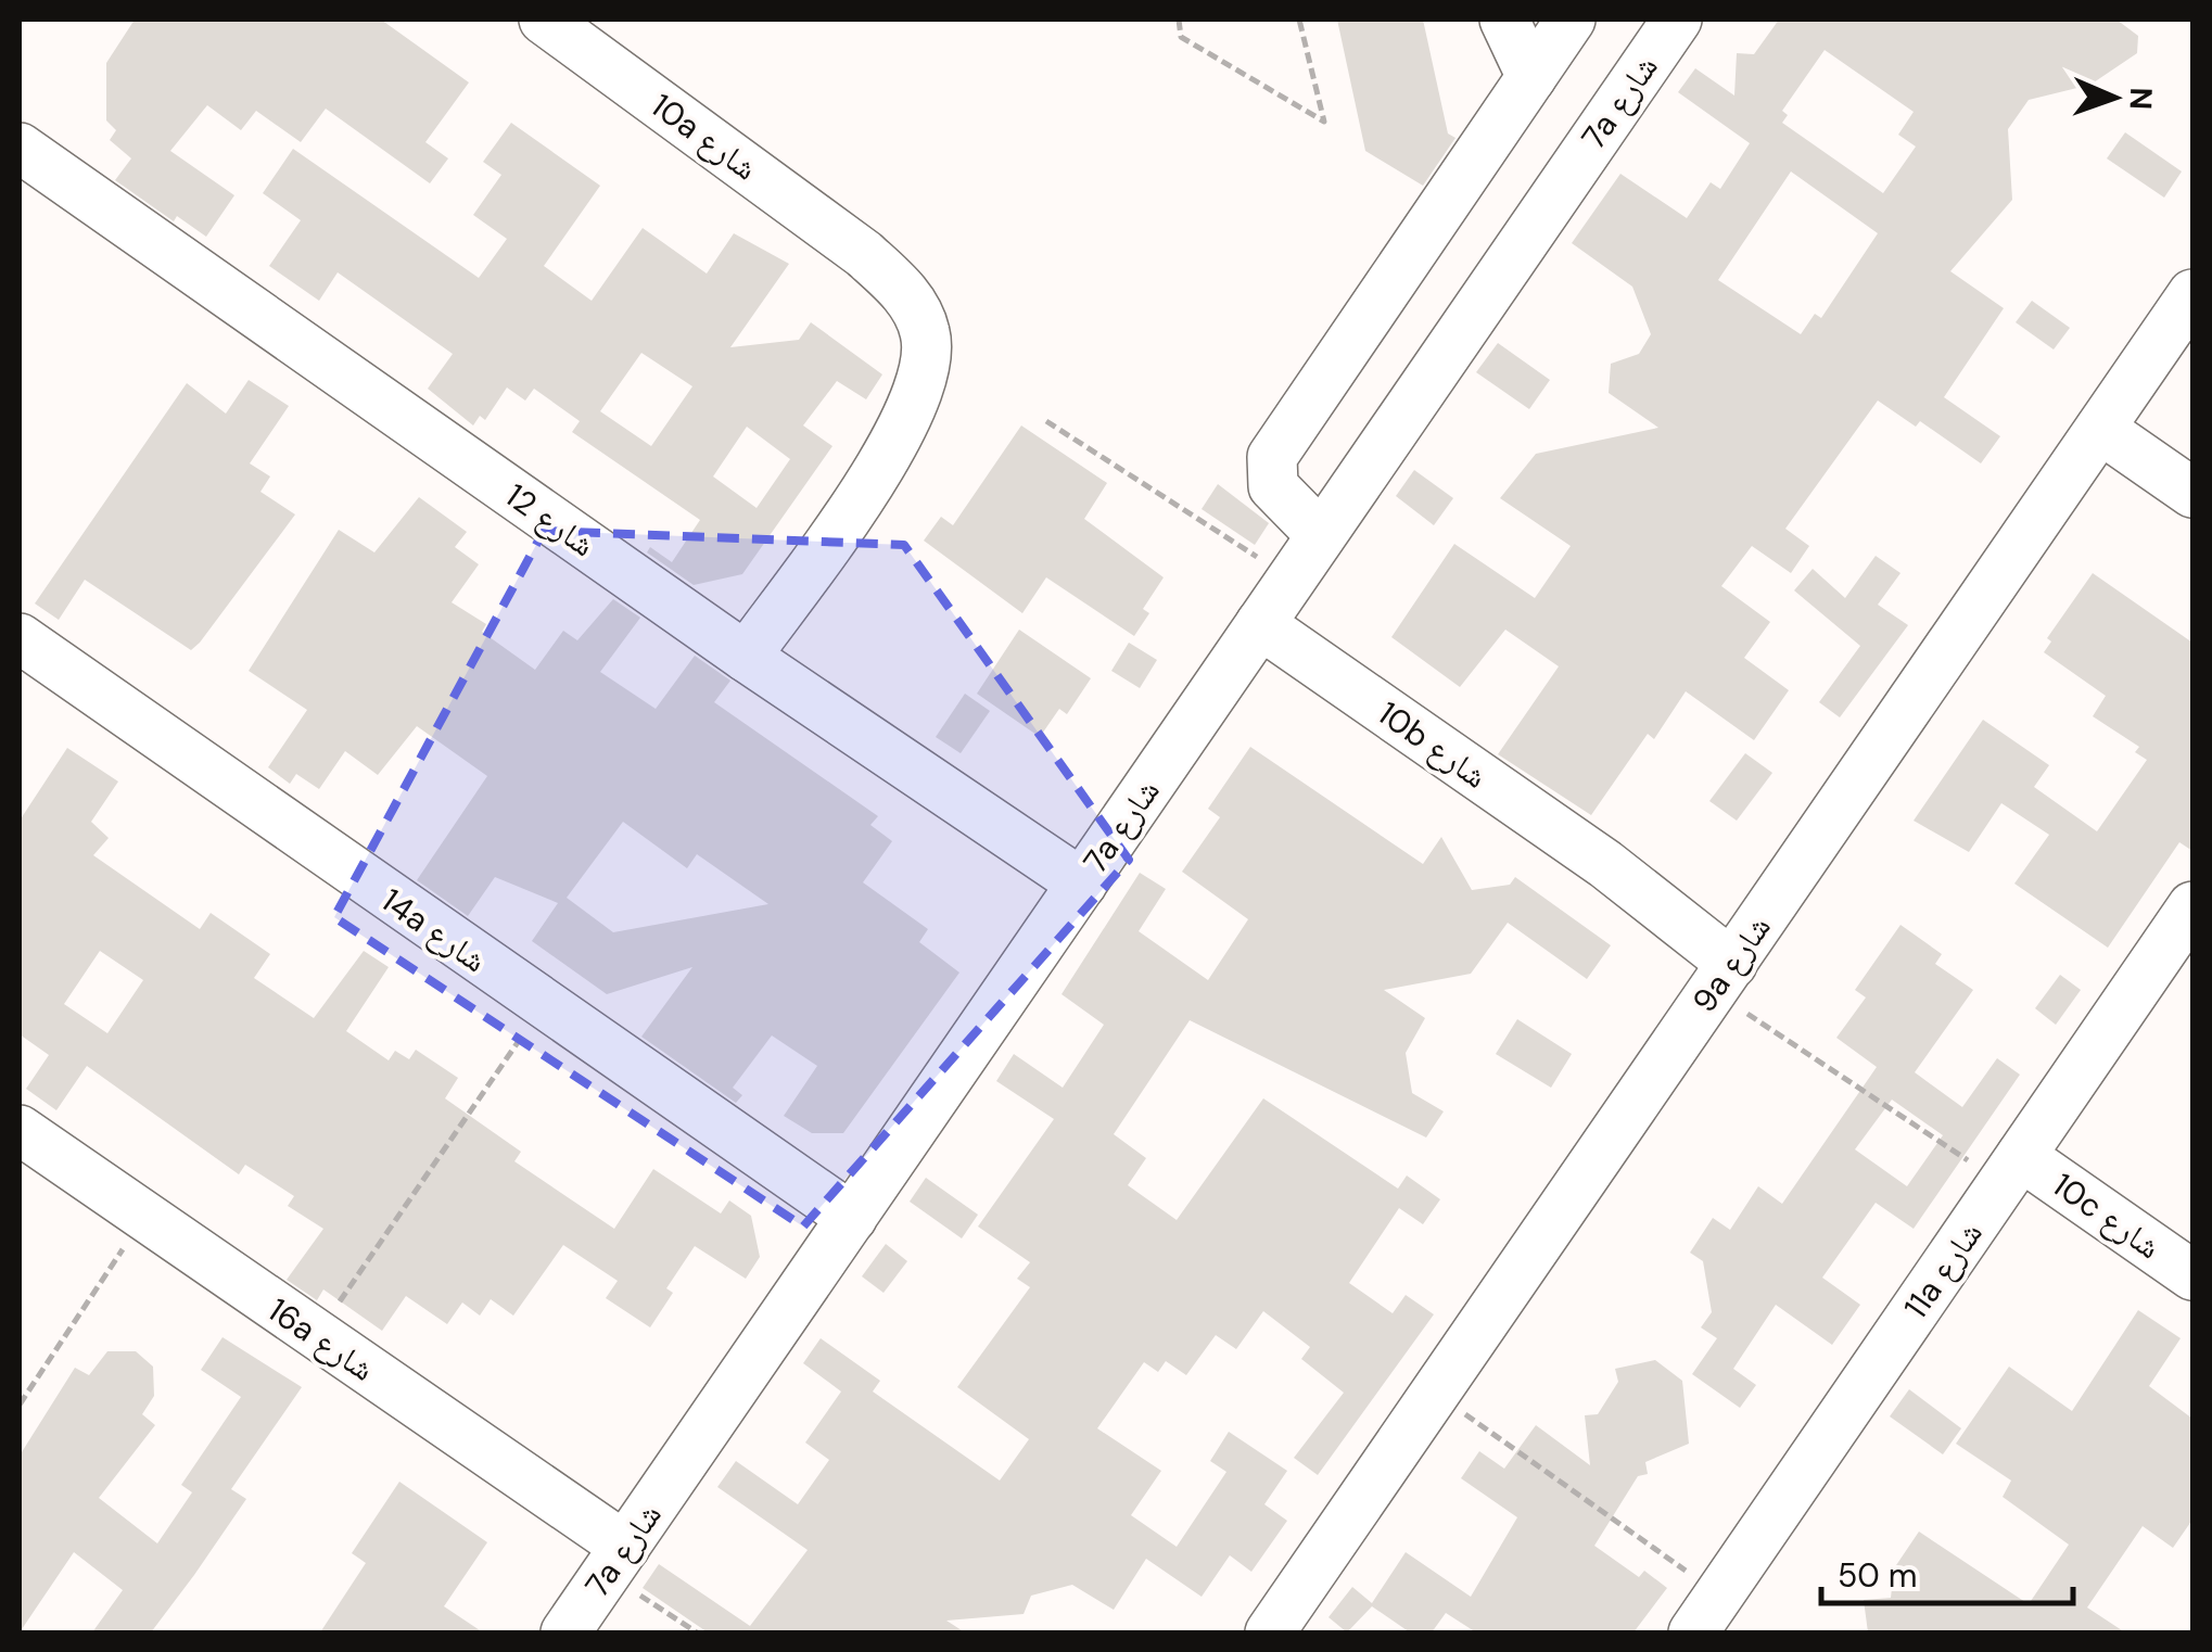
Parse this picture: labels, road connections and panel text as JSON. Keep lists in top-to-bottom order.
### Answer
{
  "streets": {
    "street": [
      "7a شارع",
      "10a شارع",
      "شارع 12",
      "10b شارع",
      "14a شارع",
      "9a شارع",
      "10c شارع",
      "11a شارع",
      "16a شارع"
    ]
  },
  "crossings": [
    ["7a شارع", "شارع 12"],
    ["7a شارع", "10b شارع"],
    ["7a شارع", "14a شارع"],
    ["7a شارع", "16a شارع"],
    ["10a شارع", "شارع 12"],
    ["10b شارع", "9a شارع"],
    ["10c شارع", "11a شارع"]
  ],
  "scale_bar": "50 m",
  "north": "right"
}
